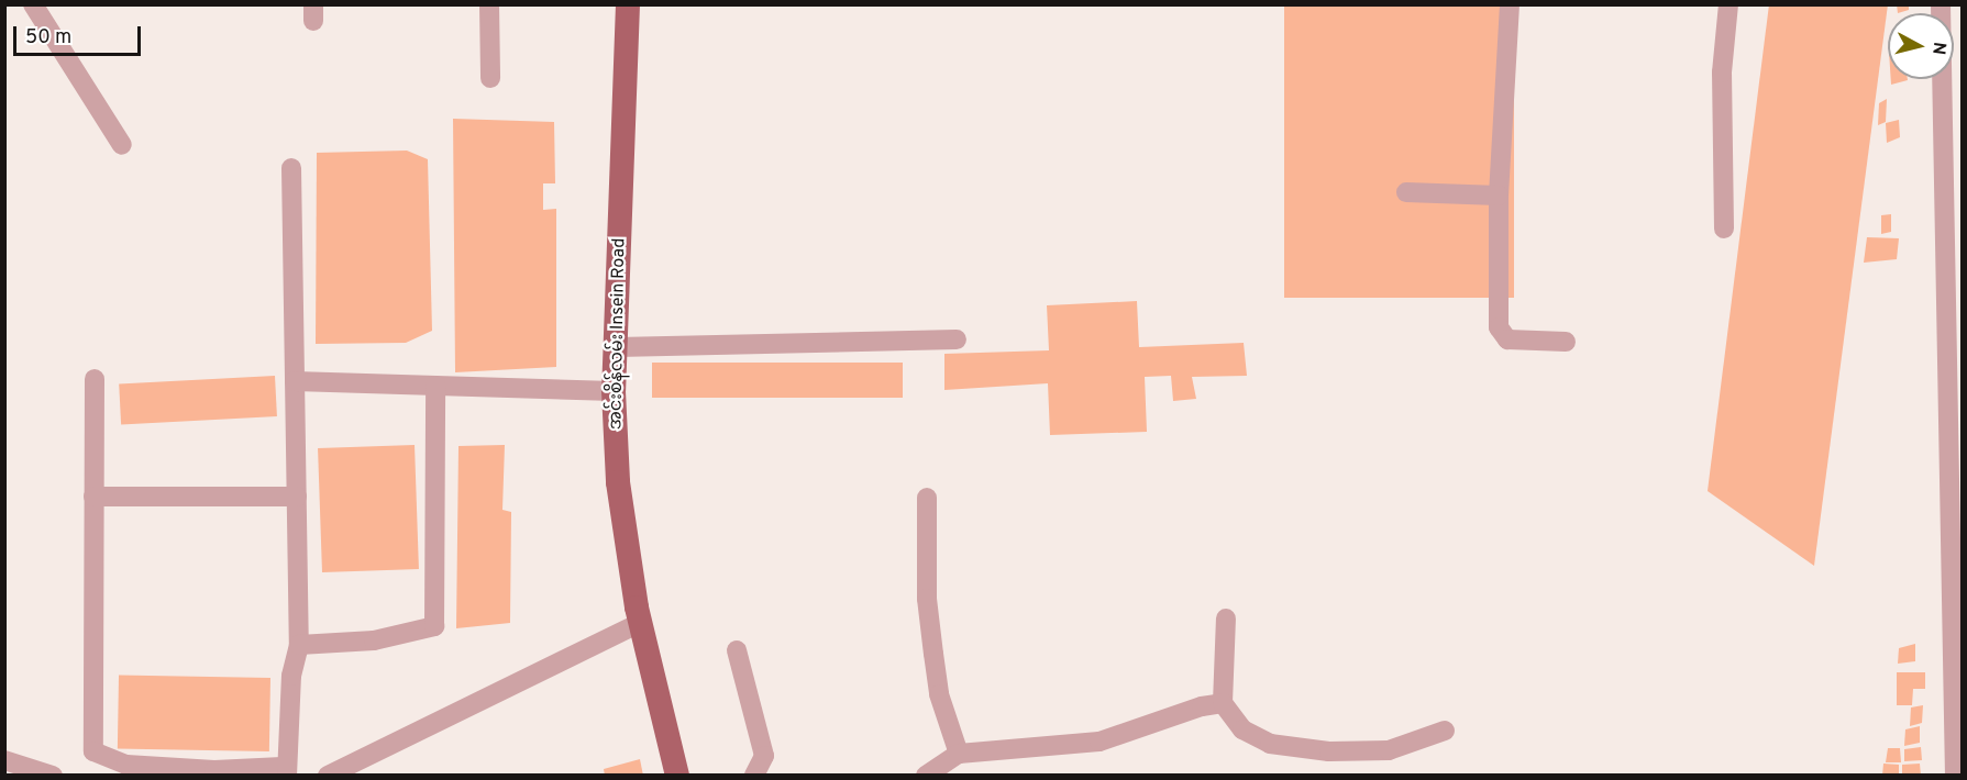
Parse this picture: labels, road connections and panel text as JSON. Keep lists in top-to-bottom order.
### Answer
{
  "streets": {
    "main road": ["အင်းစိန်လမ်း Insein Road"]
  },
  "scale_bar": "50 m",
  "north": "right"
}
